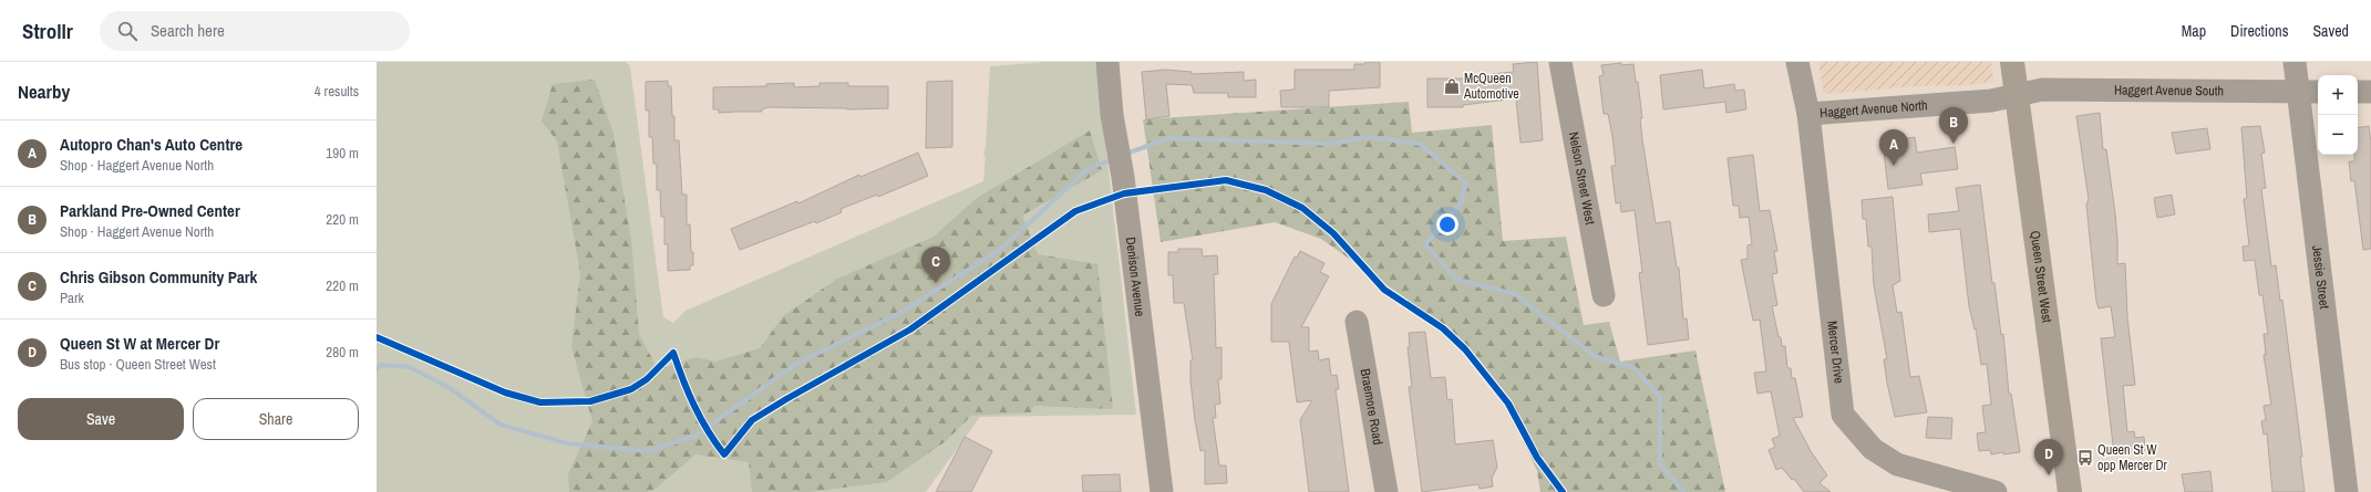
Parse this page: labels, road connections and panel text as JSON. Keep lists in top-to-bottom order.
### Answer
{
  "streets": {
    "main road": ["Queen Street West"],
    "street": [
      "Haggert Avenue South",
      "Haggert Avenue North",
      "Nelson Street West",
      "Jessie Street",
      "Denison Avenue",
      "Mercer Drive",
      "Braemore Road"
    ]
  },
  "crossings": [
    ["Haggert Avenue South", "Haggert Avenue North"],
    ["Haggert Avenue South", "Jessie Street"],
    ["Haggert Avenue South", "Queen Street West"],
    ["Haggert Avenue North", "Queen Street West"],
    ["Haggert Avenue North", "Mercer Drive"]
  ],
  "places": {
    "shop": ["McQueen Automotive"],
    "bus stop": ["Queen St W opp Mercer Dr"]
  },
  "page": {
    "header": "Strollr",
    "search": "Search here",
    "nav": ["Map", "Directions", "Saved"],
    "heading": ["Nearby", "4 results"],
    "map_buttons": ["+", "−"],
    "pins": [
      "B",
      "A",
      "C",
      "D"
    ],
    "list": [
      {
        "mark": "A",
        "name": "Autopro Chan's Auto Centre",
        "note": "Shop · Haggert Avenue North",
        "value": "190 m"
      },
      {
        "mark": "B",
        "name": "Parkland Pre-Owned Center",
        "note": "Shop · Haggert Avenue North",
        "value": "220 m"
      },
      {
        "mark": "C",
        "name": "Chris Gibson Community Park",
        "note": "Park",
        "value": "220 m"
      },
      {
        "mark": "D",
        "name": "Queen St W at Mercer Dr",
        "note": "Bus stop · Queen Street West",
        "value": "280 m"
      }
    ],
    "buttons": ["Save", "Share"]
  }
}
